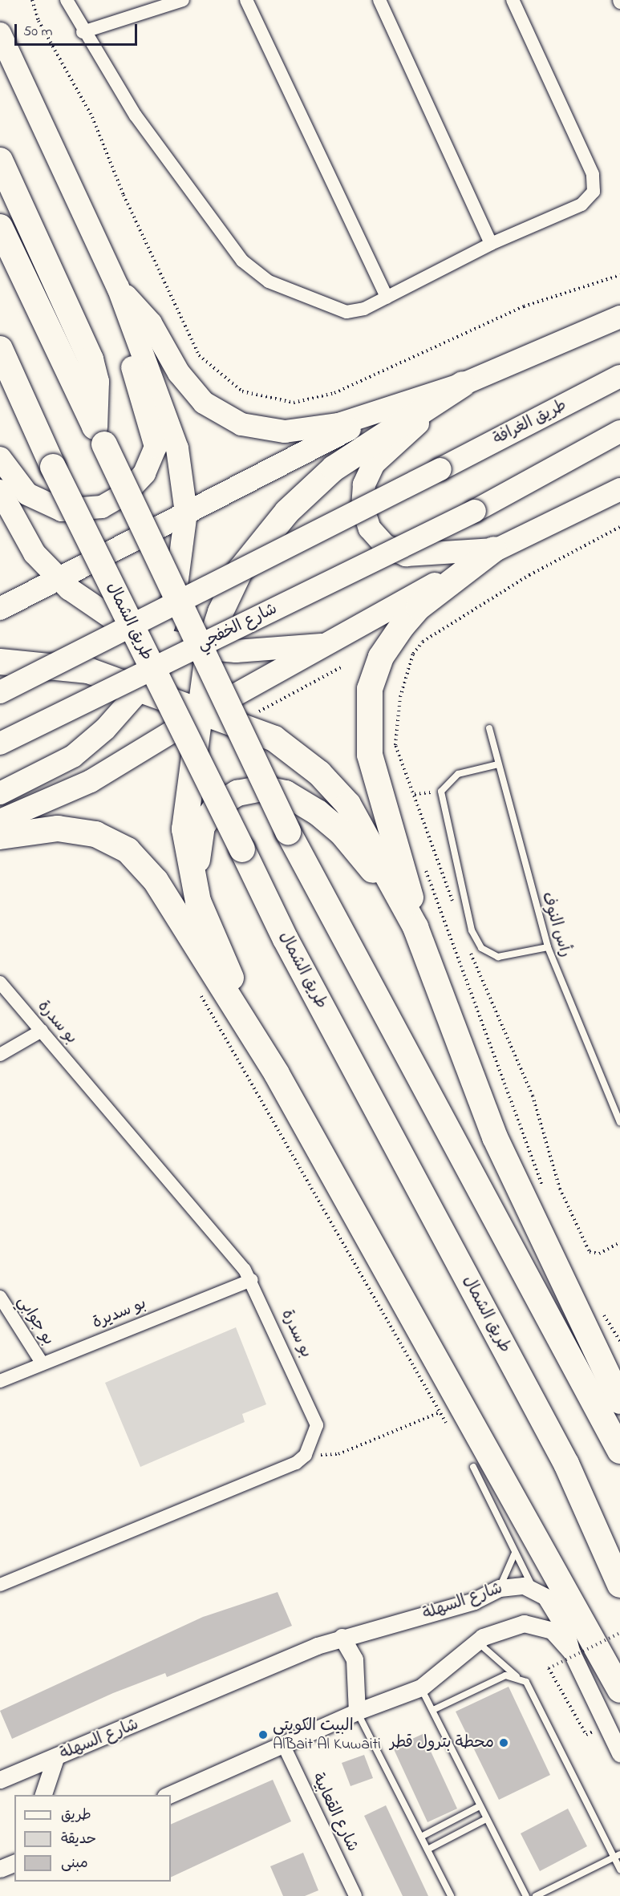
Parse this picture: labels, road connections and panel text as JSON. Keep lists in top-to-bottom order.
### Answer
{
  "streets": {
    "highway": ["طريق الغرافة", "طريق الشمال", "شارع الخفجي"],
    "street": [
      "بو سدرة",
      "بو سديرة",
      "بو جوابي",
      "شارع السهلة",
      "شارع القعابية"
    ],
    "lane": ["رأس النوف"]
  },
  "crossings": [
    ["بو سدرة", "بو سديرة"],
    ["بو سديرة", "بو جوابي"]
  ],
  "places": ["البيت الكويتي AlBait Al Kuwaiti", "محطة بترول قطر"],
  "legend": ["طريق", "حديقة", "مبنى"],
  "scale_bar": "50 m"
}
